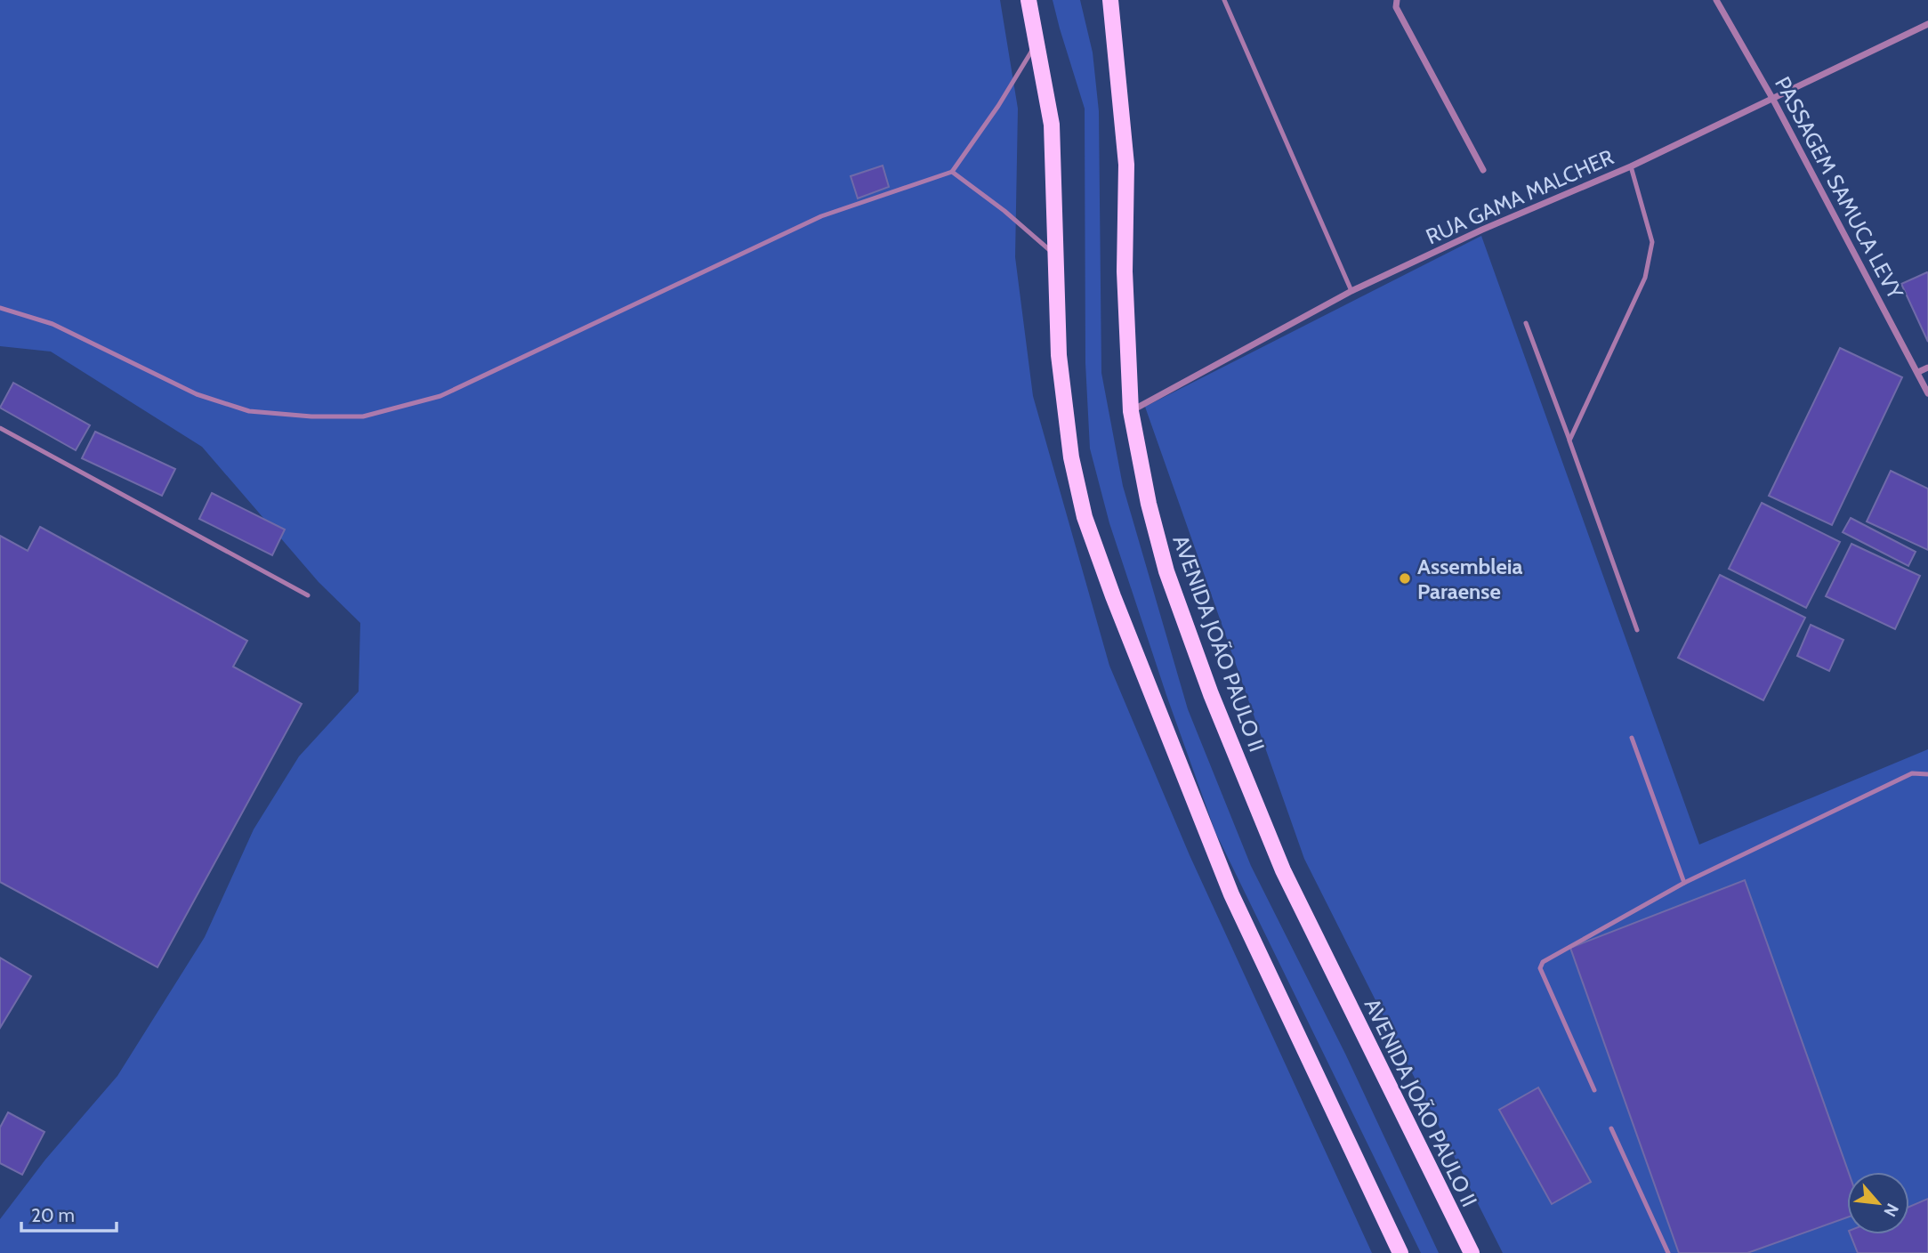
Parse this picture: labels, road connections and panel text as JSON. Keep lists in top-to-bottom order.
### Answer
{
  "streets": {
    "main road": ["AVENIDA JOÃO PAULO II"],
    "street": ["PASSAGEM SAMUCA LEVY", "RUA GAMA MALCHER"]
  },
  "crossings": [
    ["PASSAGEM SAMUCA LEVY", "RUA GAMA MALCHER"],
    ["RUA GAMA MALCHER", "AVENIDA JOÃO PAULO II"]
  ],
  "places": ["Assembleia Paraense"],
  "scale_bar": "20 m",
  "north": "bottom right"
}
